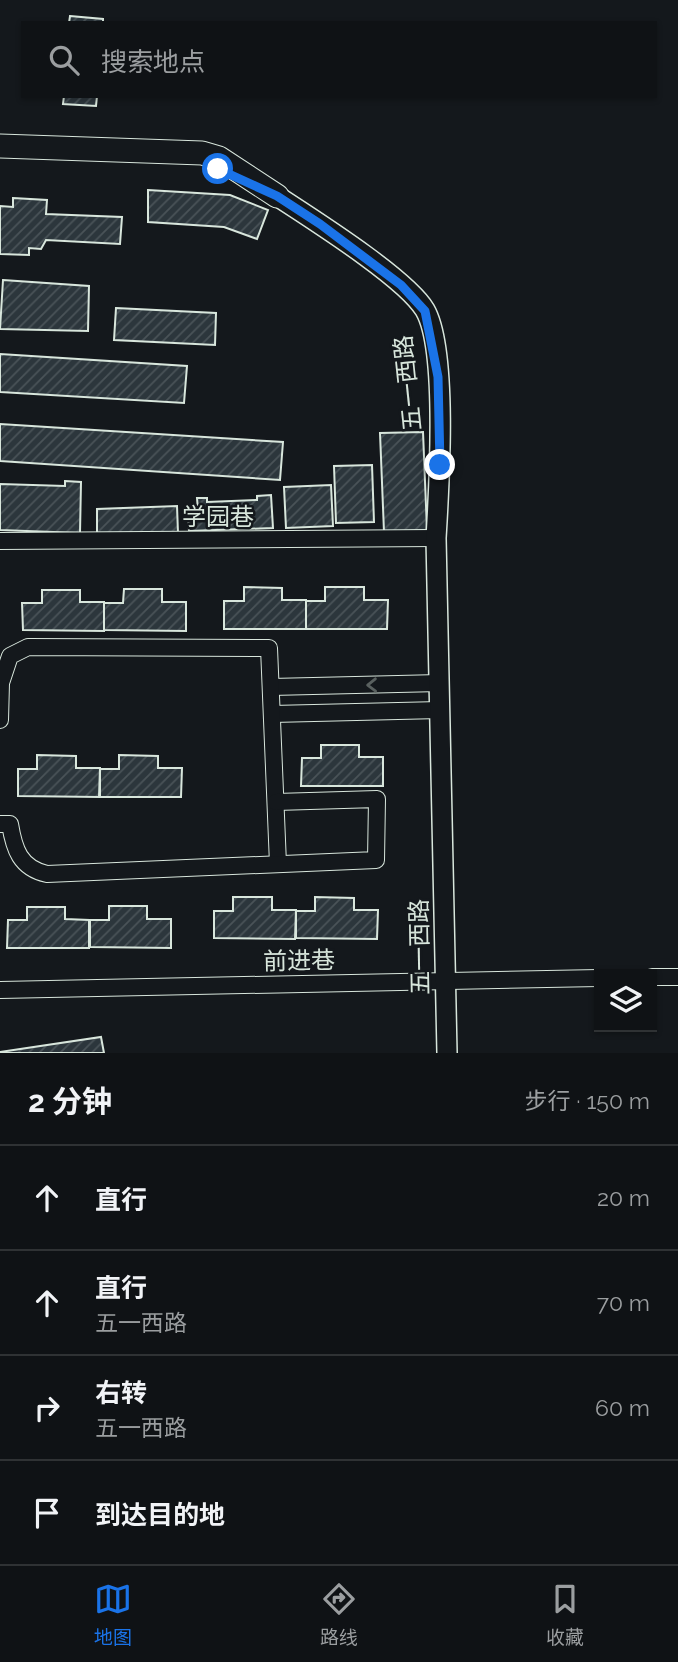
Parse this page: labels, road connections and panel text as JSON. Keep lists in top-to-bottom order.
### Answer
{
  "streets": {
    "main road": ["五一西路"],
    "street": ["学园巷", "前进巷"]
  },
  "crossings": [
    ["五一西路", "学园巷"],
    ["五一西路", "前进巷"]
  ],
  "page": {
    "search": "搜索地点",
    "heading": ["2 分钟", "步行 · 150 m"],
    "list": [
      ["直行", "20 m"],
      ["直行", "五一西路", "70 m"],
      ["右转", "五一西路", "60 m"],
      "到达目的地"
    ],
    "nav": ["地图", "路线", "收藏"]
  }
}
